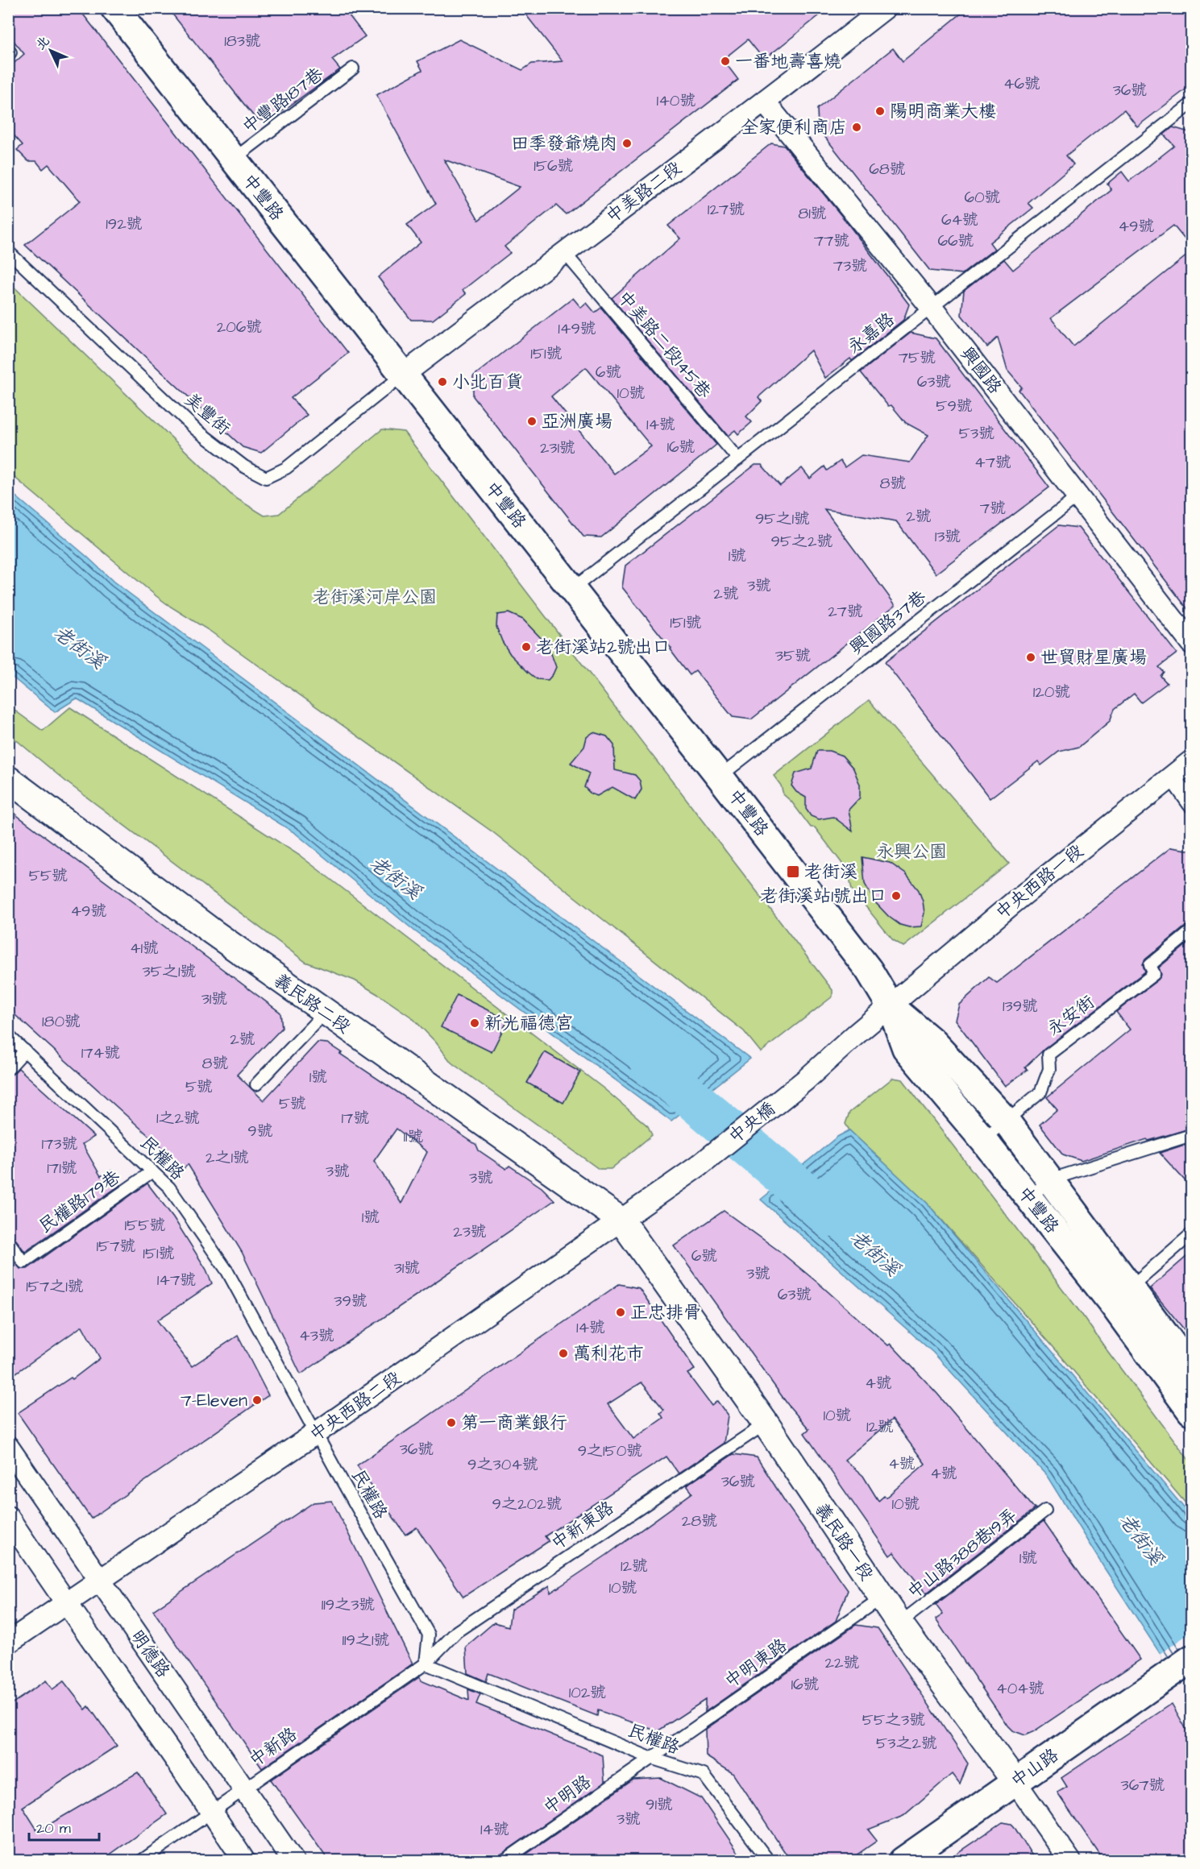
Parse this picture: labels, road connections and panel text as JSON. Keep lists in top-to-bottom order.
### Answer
{
  "streets": {
    "main road": ["中豐路", "中山路"],
    "street": [
      "中美路二段",
      "興國路",
      "中央西路一段",
      "義民路二段",
      "中央橋",
      "中央西路二段",
      "義民路一段",
      "明德路"
    ],
    "lane": [
      "中豐路187巷",
      "永嘉路",
      "中美路二段145巷",
      "美豐街",
      "興國路37巷",
      "永安街",
      "民權路",
      "民權路179巷",
      "中新東路",
      "中山路388巷19弄",
      "中明東路",
      "中新路",
      "中明路"
    ]
  },
  "crossings": [
    ["中豐路187巷", "中豐路"],
    ["中美路二段", "中豐路"],
    ["中美路二段", "中美路二段145巷"],
    ["中美路二段", "興國路"],
    ["中美路二段", "美豐街"],
    ["中豐路", "永嘉路"],
    ["中豐路", "美豐街"],
    ["中豐路", "興國路37巷"],
    ["中豐路", "中央西路一段"],
    ["中豐路", "永安街"],
    ["中豐路", "中央橋"],
    ["永嘉路", "中美路二段145巷"],
    ["永嘉路", "興國路"],
    ["興國路", "興國路37巷"],
    ["中央西路一段", "中央橋"],
    ["義民路二段", "中央西路二段"],
    ["義民路二段", "義民路一段"],
    ["中央橋", "中央西路二段"],
    ["民權路", "民權路179巷"],
    ["民權路", "中央西路二段"],
    ["民權路", "中新東路"],
    ["民權路", "中明東路"],
    ["民權路", "中新路"],
    ["民權路", "中明路"],
    ["中央西路二段", "義民路一段"],
    ["中央西路二段", "明德路"],
    ["中新東路", "義民路一段"],
    ["中新東路", "中新路"],
    ["義民路一段", "中山路388巷19弄"],
    ["義民路一段", "中明東路"],
    ["義民路一段", "中山路"],
    ["明德路", "中新路"],
    ["中明東路", "中明路"]
  ],
  "water": ["老街溪"],
  "parks": ["老街溪河岸公園", "永興公園"],
  "places": {
    "other": [
      "一番地壽喜燒",
      "陽明商業大樓",
      "全家便利商店",
      "田季發爺燒肉",
      "小北百貨",
      "亞洲廣場",
      "老街溪站2號出口",
      "世貿財星廣場",
      "老街溪站1號出口",
      "新光福德宮",
      "正忠排骨",
      "萬利花市",
      "7-Eleven",
      "第一商業銀行"
    ],
    "transit": ["老街溪"]
  },
  "house_numbers": [
    "183號",
    "46號",
    "36號",
    "140號",
    "156號",
    "68號",
    "60號",
    "127號",
    "81號",
    "64號",
    "192號",
    "49號",
    "77號",
    "66號",
    "73號",
    "206號",
    "149號",
    "151號",
    "75號",
    "6號",
    "63號",
    "10號",
    "59號",
    "14號",
    "53號",
    "16號",
    "231號",
    "47號",
    "8號",
    "7號",
    "2號",
    "95之1號",
    "13號",
    "95之2號",
    "1號",
    "3號",
    "2號",
    "27號",
    "151號",
    "35號",
    "120號",
    "55號",
    "49號",
    "41號",
    "35之1號",
    "31號",
    "139號",
    "180號",
    "2號",
    "174號",
    "8號",
    "1號",
    "5號",
    "5號",
    "1之2號",
    "17號",
    "9號",
    "11號",
    "173號",
    "2之1號",
    "171號",
    "3號",
    "3號",
    "1號",
    "155號",
    "23號",
    "157號",
    "151號",
    "6號",
    "31號",
    "3號",
    "147號",
    "157之1號",
    "63號",
    "39號",
    "14號",
    "43號",
    "4號",
    "10號",
    "12號",
    "36號",
    "9之150號",
    "4號",
    "9之304號",
    "4號",
    "36號",
    "9之202號",
    "10號",
    "28號",
    "1號",
    "12號",
    "10號",
    "119之3號",
    "119之1號",
    "22號",
    "16號",
    "404號",
    "102號",
    "55之3號",
    "53之2號",
    "367號",
    "91號",
    "3號",
    "14號"
  ],
  "scale_bar": "20 m",
  "north": "top left"
}
